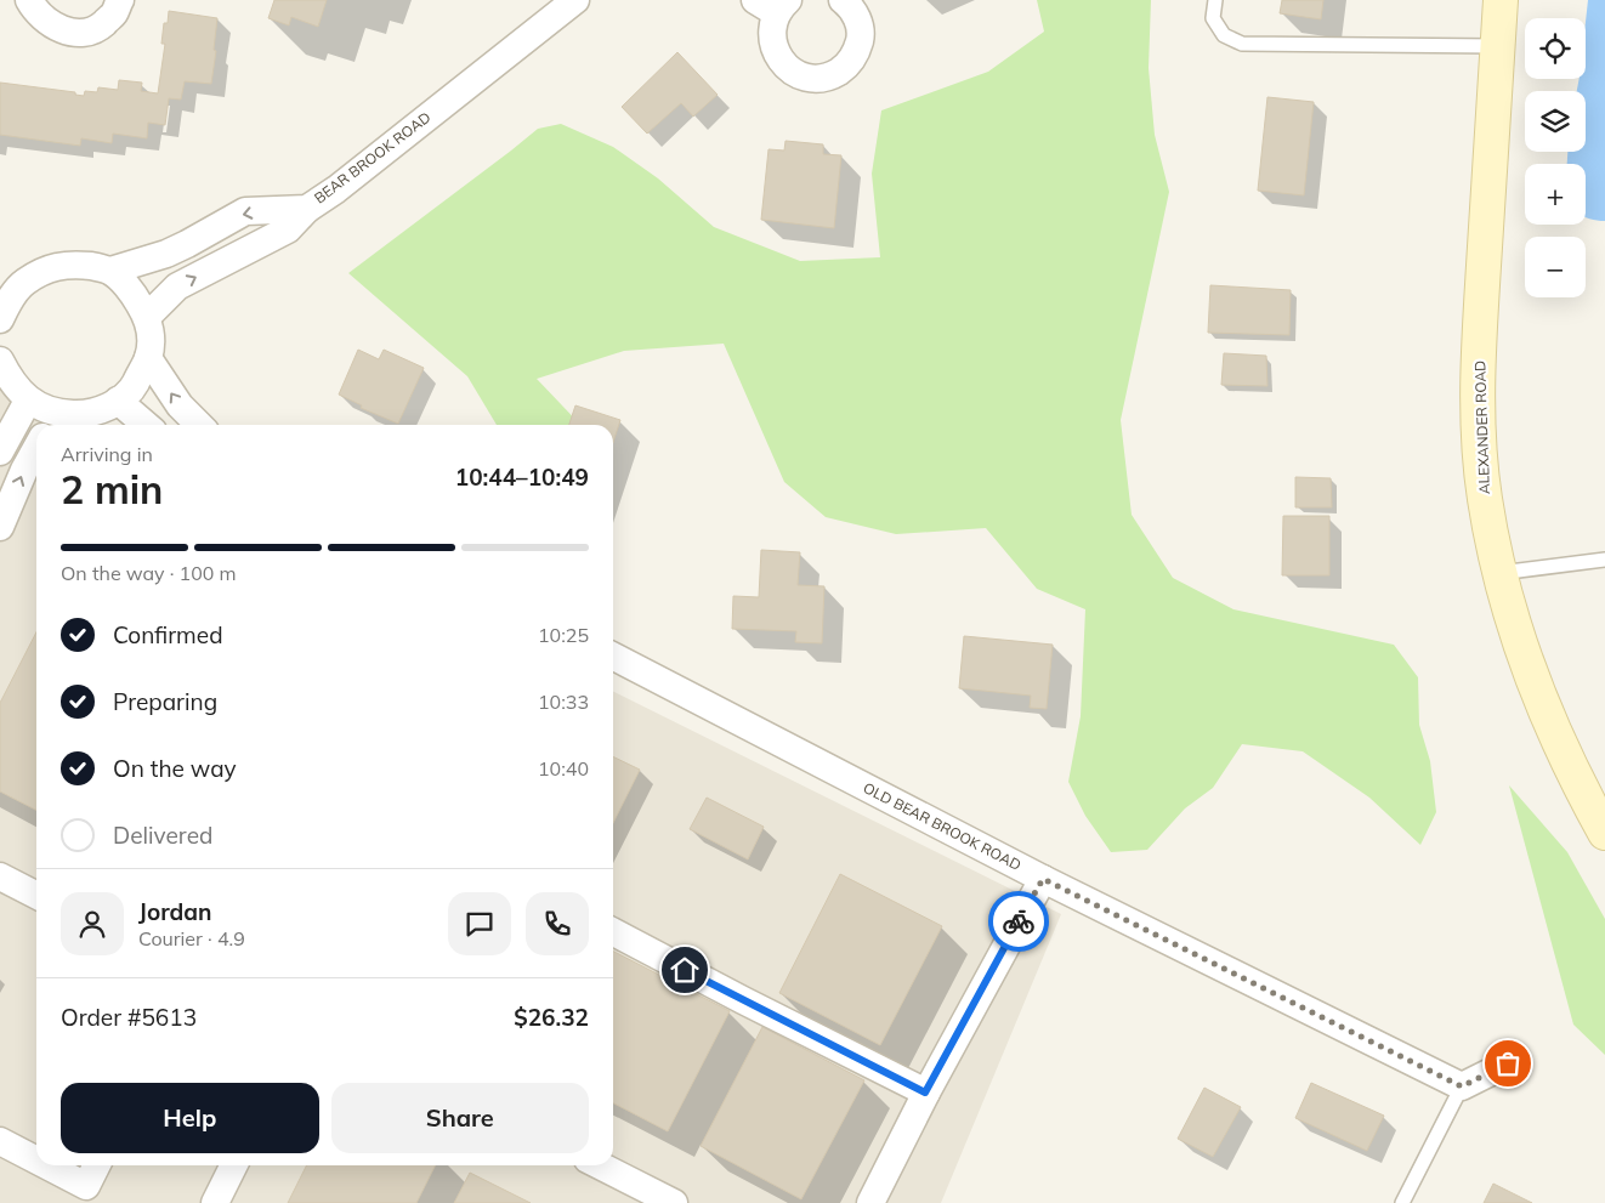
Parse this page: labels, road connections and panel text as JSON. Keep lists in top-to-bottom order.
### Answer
{
  "streets": {
    "street": ["BEAR BROOK ROAD", "ALEXANDER ROAD", "OLD BEAR BROOK ROAD"]
  },
  "page": {
    "map_buttons": ["+", "−"],
    "heading": ["2 min", "Arriving in", "10:44–10:49"],
    "panel": [
      "Jordan",
      "Courier · 4.9",
      "Order #5613",
      "$26.32"
    ],
    "bar": "On the way · 100 m",
    "list": [
      ["Confirmed", "10:25"],
      ["Preparing", "10:33"],
      ["On the way", "10:40"],
      "Delivered"
    ],
    "buttons": ["Help", "Share"]
  }
}
